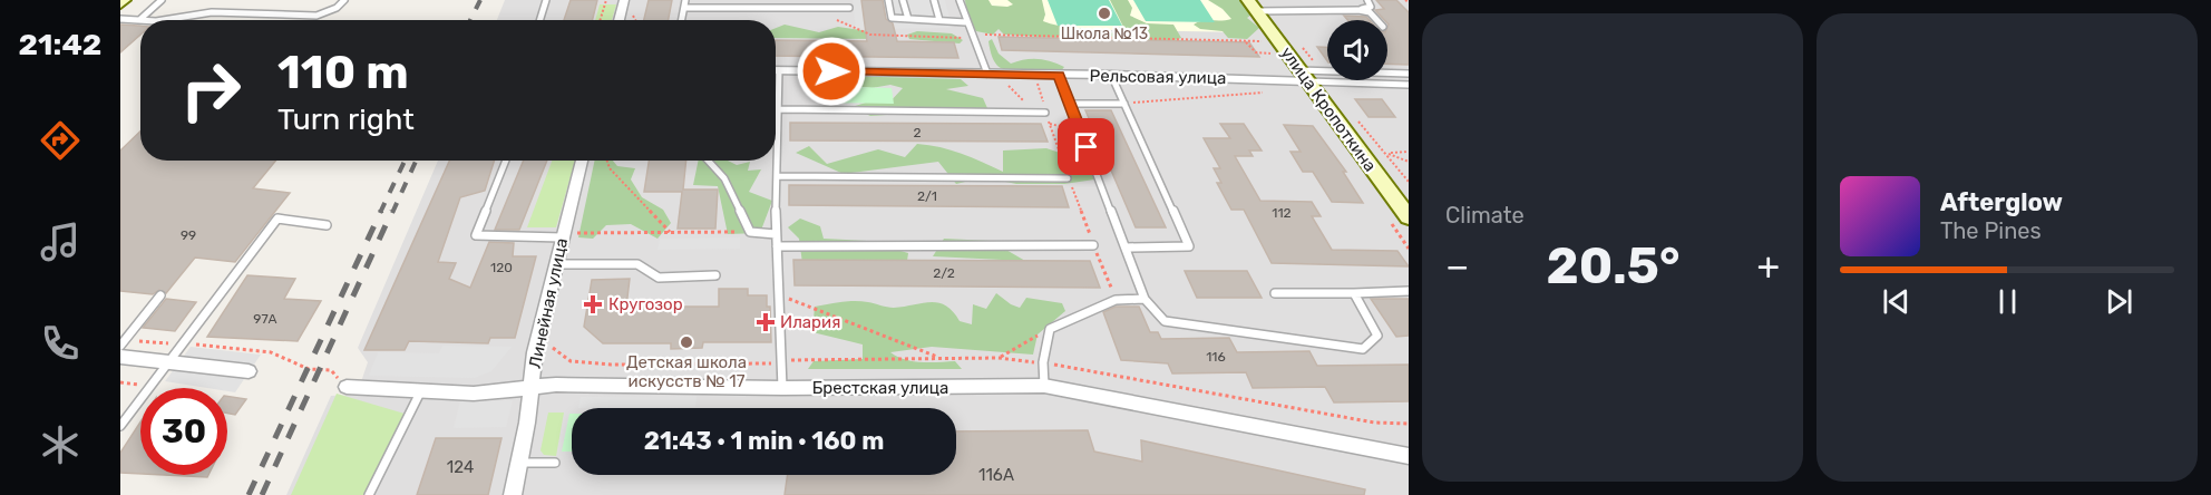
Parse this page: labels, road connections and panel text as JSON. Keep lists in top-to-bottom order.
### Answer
{
  "streets": {
    "main road": ["улица Кропоткина"],
    "street": ["Рельсовая улица", "Линейная улица", "Брестская улица"]
  },
  "crossings": [
    ["Рельсовая улица", "улица Кропоткина"],
    ["Линейная улица", "Брестская улица"]
  ],
  "places": {
    "other": ["Школа №13", "Детская школа искусств № 17"],
    "health": ["Кругозор", "Илария"]
  },
  "house_numbers": [
    "2",
    "2/1",
    "112",
    "99",
    "120",
    "2/2",
    "97А",
    "116",
    "124",
    "116А"
  ],
  "page": {
    "tabs": "21:42",
    "tile": "Climate",
    "turn": ["110 m", "Turn right"],
    "song": ["Afterglow", "The Pines"],
    "heat": ["−", "20.5°", "+"],
    "limit": "30",
    "trip": "21:43 · 1 min · 160 m"
  }
}
